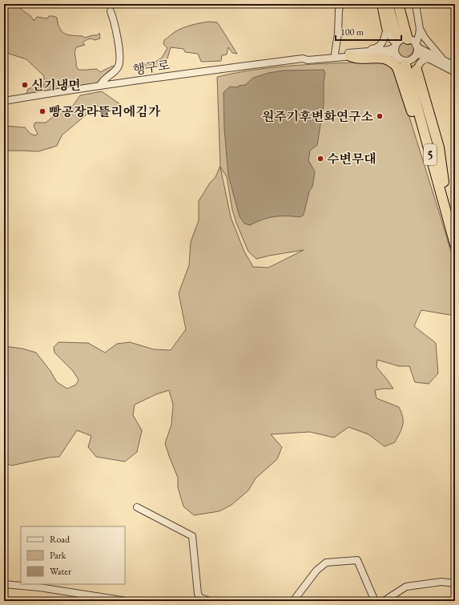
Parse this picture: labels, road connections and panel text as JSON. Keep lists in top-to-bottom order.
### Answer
{
  "streets": {
    "highway": ["5"],
    "street": ["행구로"]
  },
  "places": [
    "신기냉면",
    "빵공장라뜰리에김가",
    "원주기후변화연구소",
    "수변무대"
  ],
  "legend": ["Road", "Park", "Water"],
  "scale_bar": "100 m"
}
